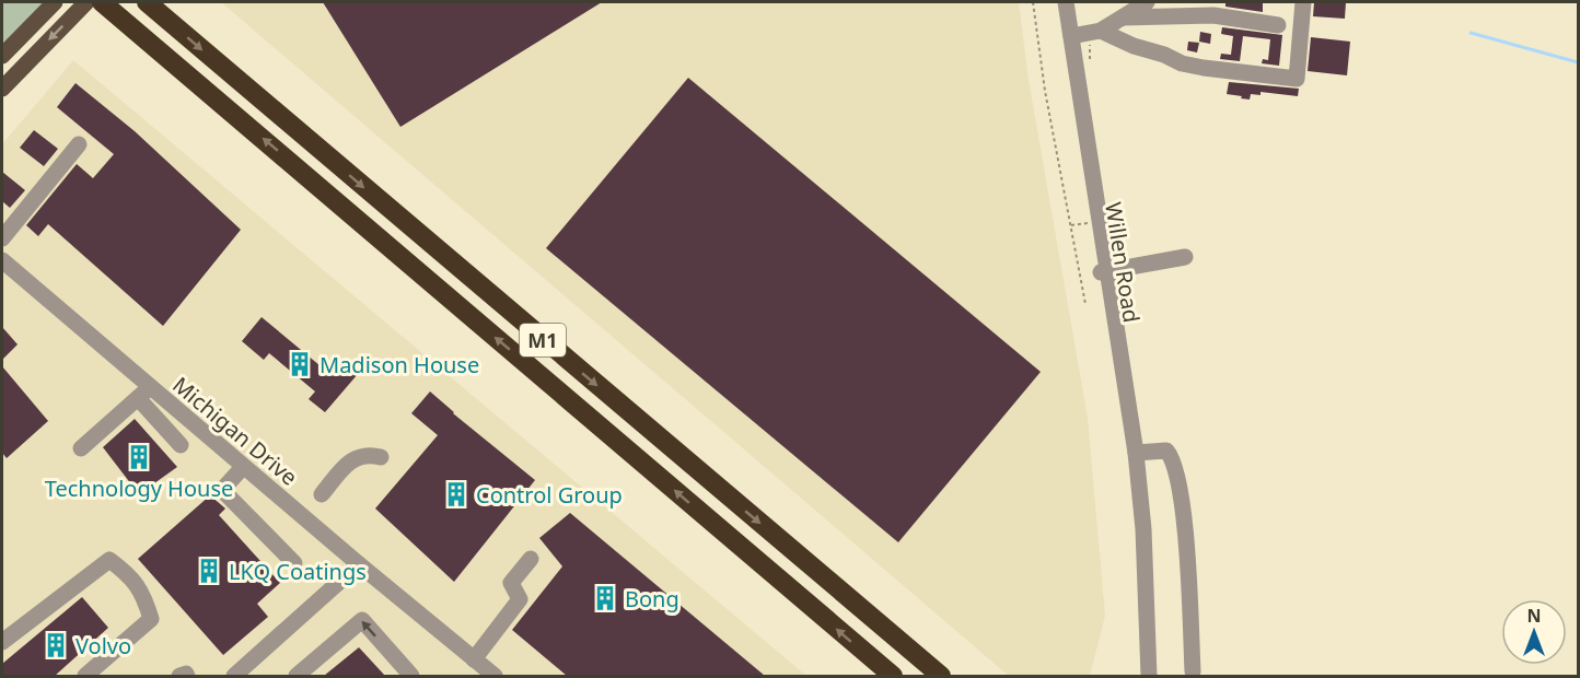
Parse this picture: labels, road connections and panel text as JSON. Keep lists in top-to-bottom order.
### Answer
{
  "streets": {
    "highway": ["M1"],
    "street": ["Willen Road", "Michigan Drive"]
  },
  "places": {
    "building": [
      "Madison House",
      "Technology House",
      "Control Group",
      "LKQ Coatings",
      "Bong",
      "Volvo"
    ]
  },
  "north": "top"
}
